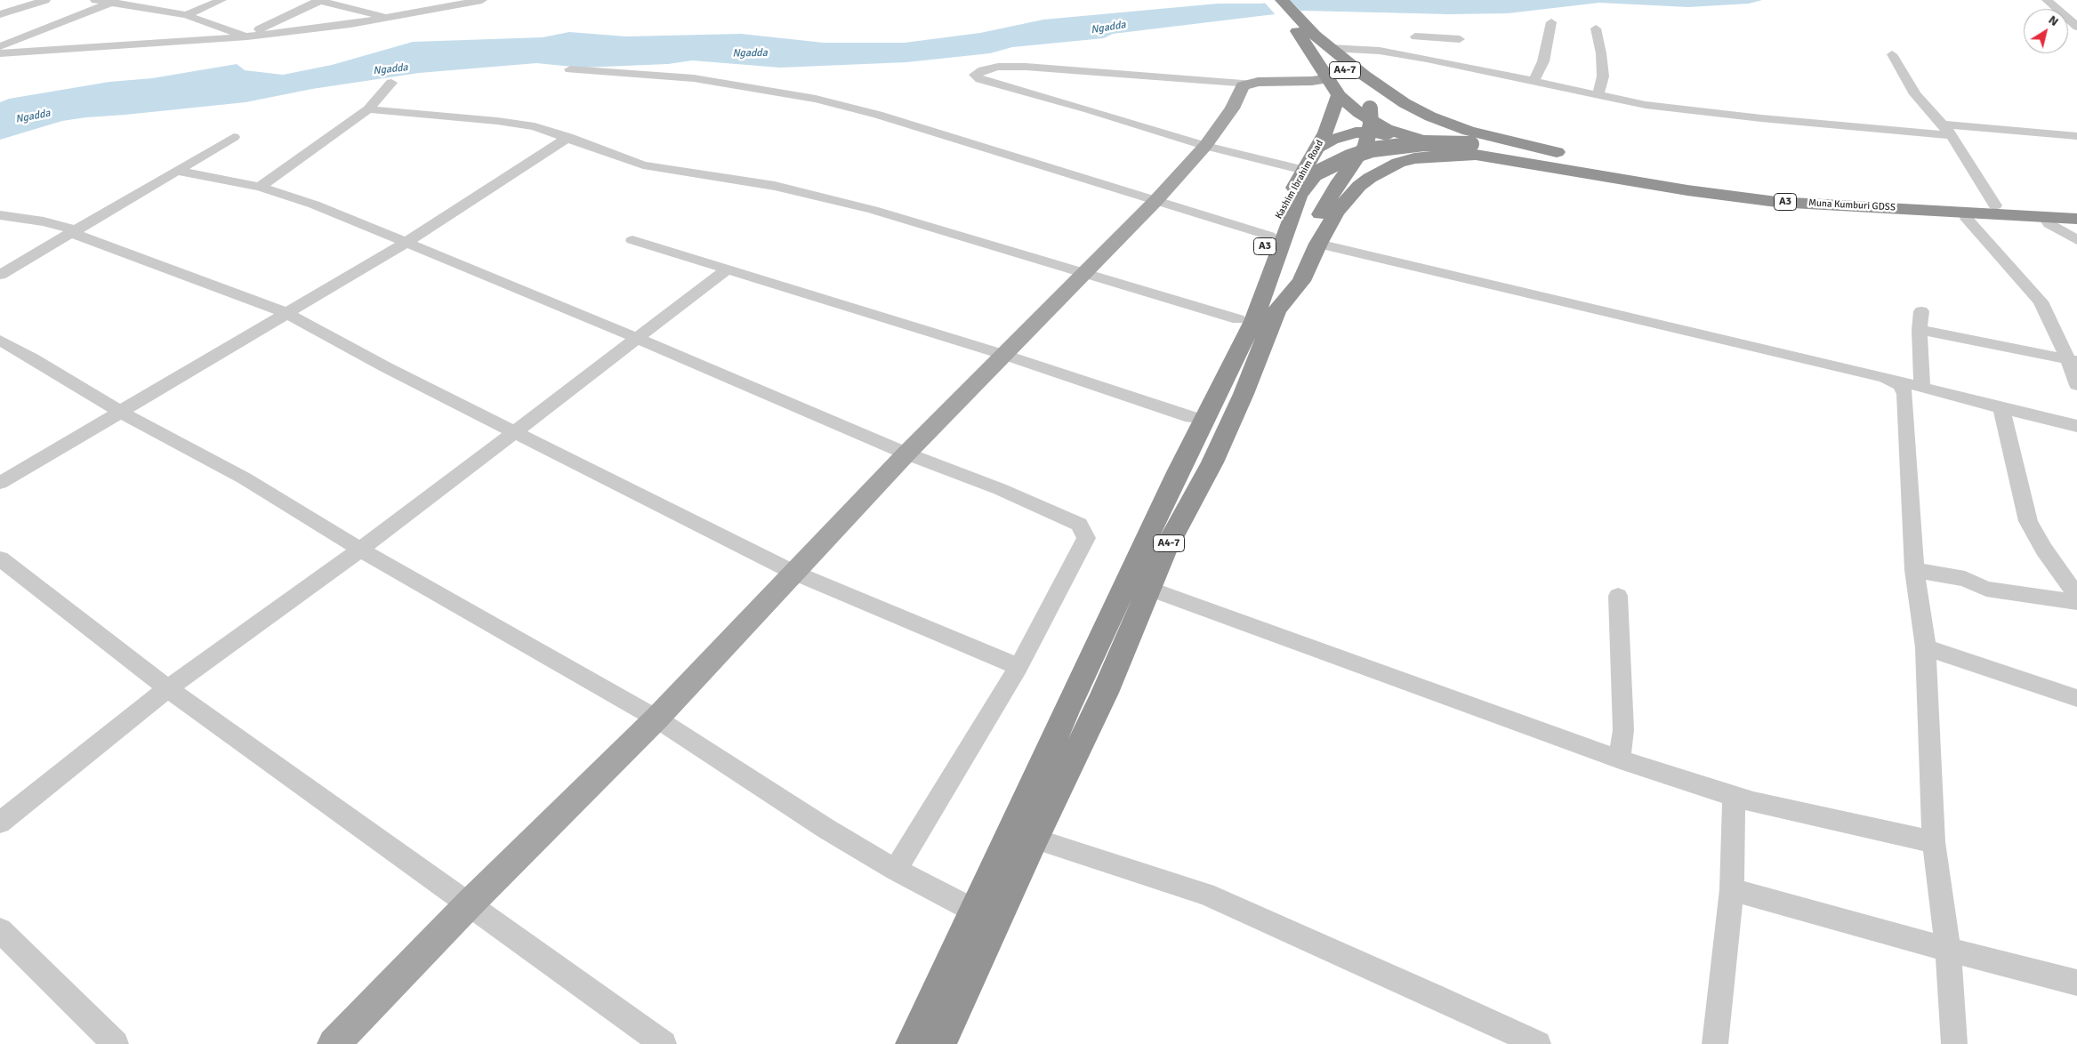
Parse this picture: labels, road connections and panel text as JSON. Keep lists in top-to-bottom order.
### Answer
{
  "streets": {
    "highway": [
      "A4-7",
      "Kashim Ibrahim Road",
      "A3",
      "Muna Kumburi GDSS"
    ]
  },
  "crossings": [
    ["A4-7", "Kashim Ibrahim Road"],
    ["A4-7", "A3"],
    ["A4-7", "Muna Kumburi GDSS"],
    ["Kashim Ibrahim Road", "A3"],
    ["A3", "Muna Kumburi GDSS"]
  ],
  "water": ["Ngadda"],
  "north": "top right"
}
